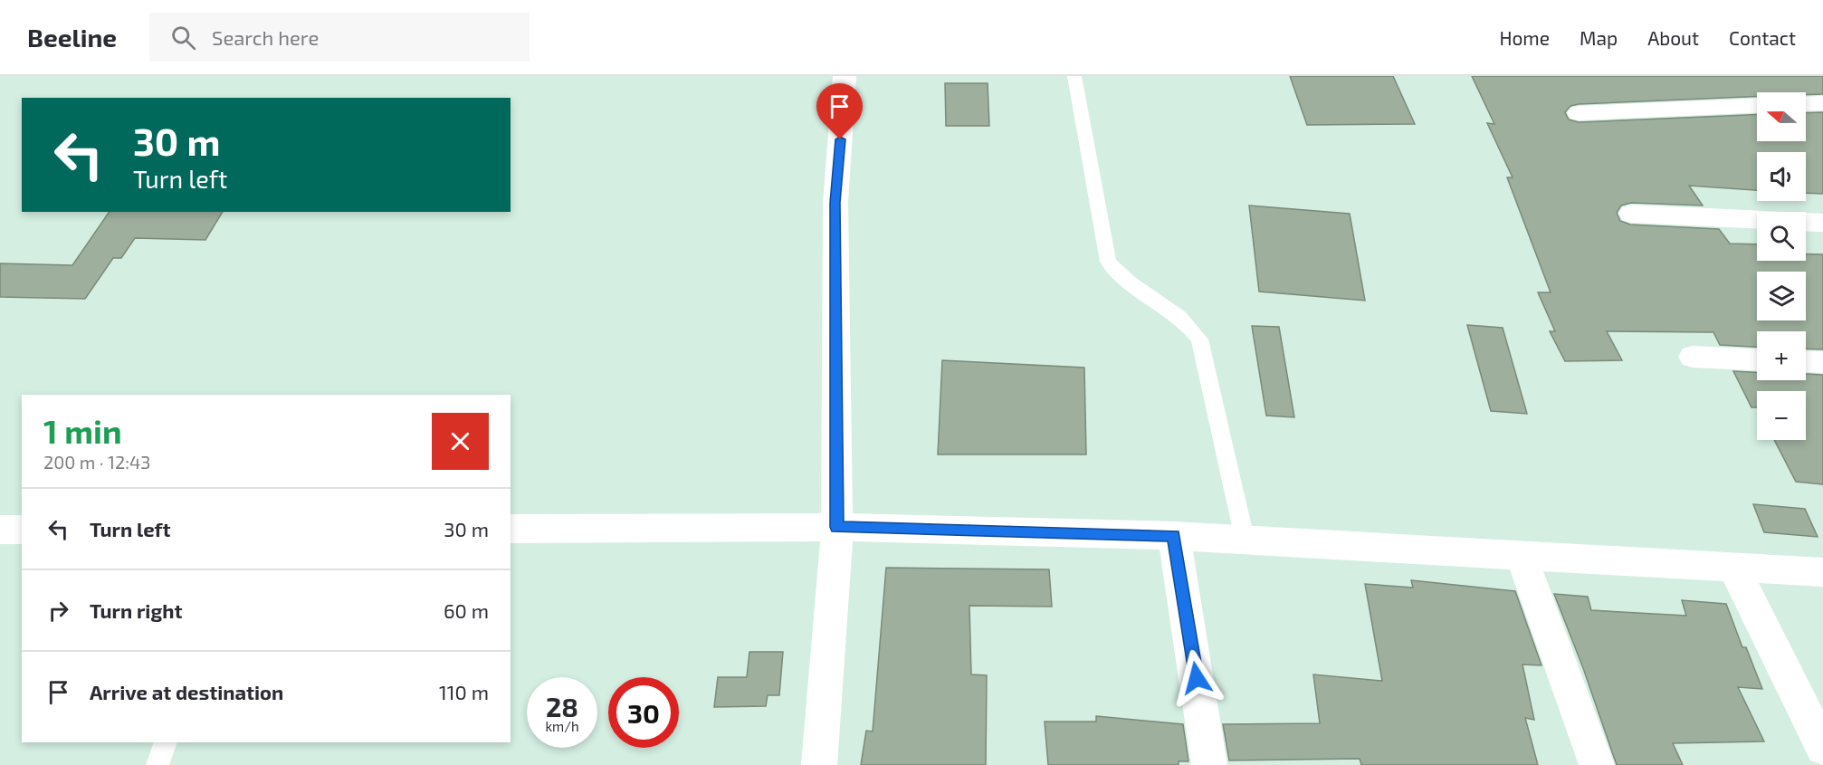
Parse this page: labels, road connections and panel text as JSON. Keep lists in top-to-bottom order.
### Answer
{
  "north": "left",
  "page": {
    "header": "Beeline",
    "search": "Search here",
    "nav": [
      "Home",
      "Map",
      "About",
      "Contact"
    ],
    "map_buttons": ["+", "−"],
    "turn": ["30 m", "Turn left"],
    "heading": ["1 min", "200 m · 12:43"],
    "list": [
      {
        "name": "Turn left",
        "value": "30 m"
      },
      {
        "name": "Turn right",
        "value": "60 m"
      },
      {
        "name": "Arrive at destination",
        "value": "110 m"
      }
    ],
    "speed": "28 km/h",
    "limit": "30"
  }
}
